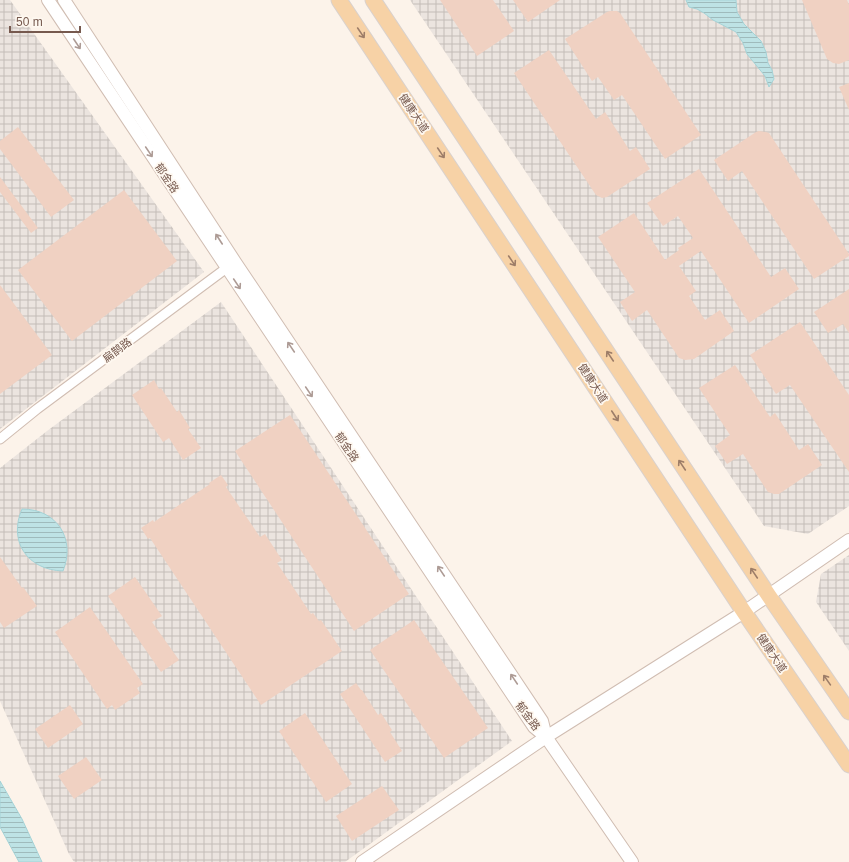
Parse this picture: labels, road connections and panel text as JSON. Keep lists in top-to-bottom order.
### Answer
{
  "streets": {
    "main road": ["健康大道"],
    "street": ["郁金路", "扁鹊路"]
  },
  "crossings": [
    ["郁金路", "扁鹊路"]
  ],
  "scale_bar": "50 m"
}
